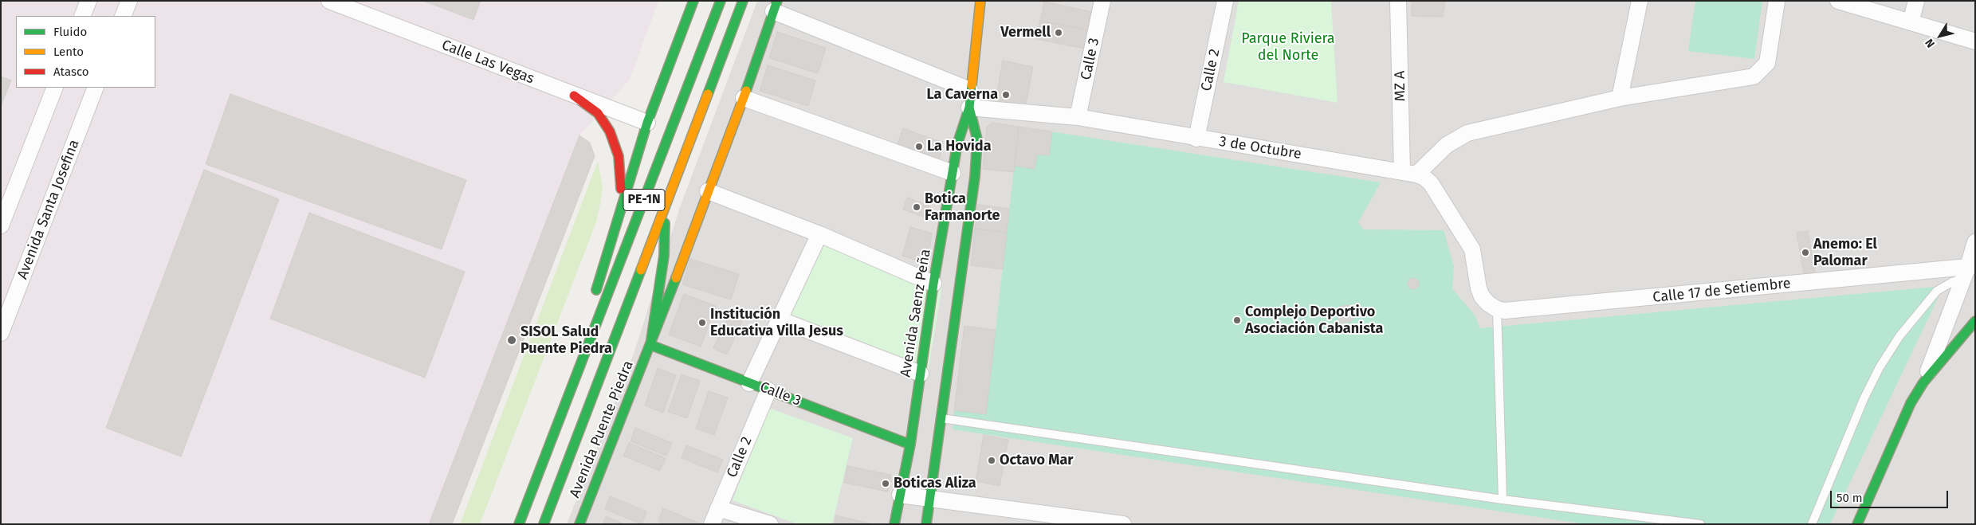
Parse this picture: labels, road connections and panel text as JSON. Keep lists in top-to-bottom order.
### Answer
{
  "streets": {
    "main road": [
      "Calle 3",
      "PE-1N",
      "Avenida Saenz Peña",
      "Avenida Puente Piedra"
    ],
    "street": [
      "Calle Las Vegas",
      "Calle 2",
      "MZ A",
      "3 de Octubre",
      "Avenida Santa Josefina",
      "Calle 17 de Setiembre"
    ]
  },
  "crossings": [
    ["Calle 3", "Calle 2"],
    ["Calle 3", "3 de Octubre"],
    ["Calle 3", "Avenida Saenz Peña"],
    ["Calle 3", "Avenida Puente Piedra"],
    ["Calle 2", "3 de Octubre"],
    ["MZ A", "3 de Octubre"],
    ["3 de Octubre", "Calle 17 de Setiembre"],
    ["3 de Octubre", "Avenida Saenz Peña"]
  ],
  "parks": ["Parque Riviera del Norte"],
  "places": [
    "Vermell",
    "La Caverna",
    "La Hovida",
    "Botica Farmanorte",
    "Anemo: El Palomar",
    "Complejo Deportivo Asociación Cabanista",
    "Institución Educativa Villa Jesus",
    "SISOL Salud Puente Piedra",
    "Octavo Mar",
    "Boticas Aliza"
  ],
  "legend": ["Fluido", "Lento", "Atasco"],
  "scale_bar": "50 m",
  "north": "bottom left"
}
